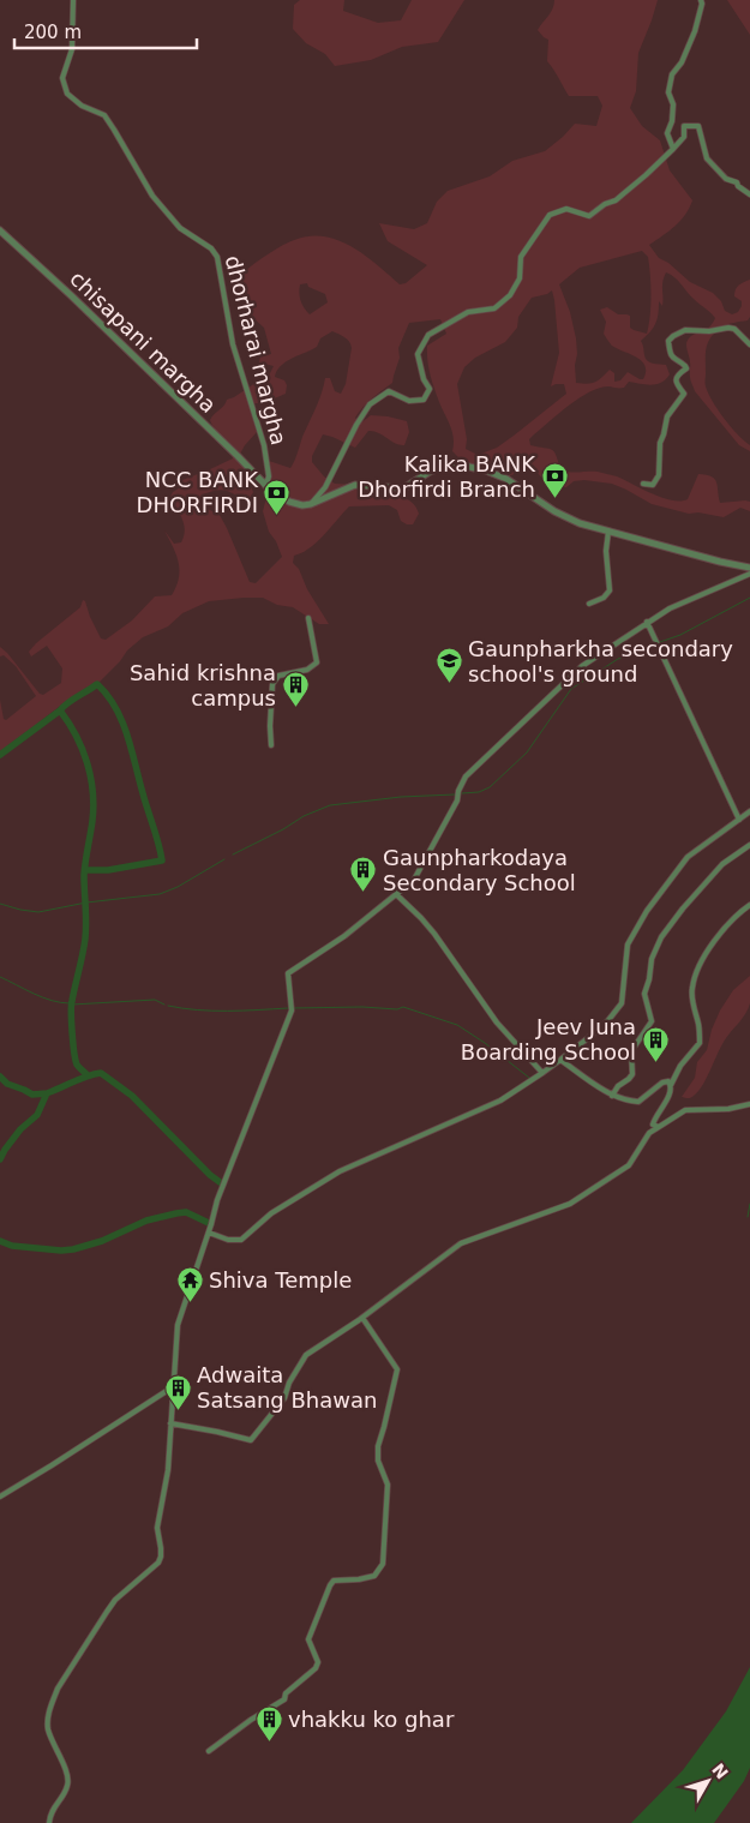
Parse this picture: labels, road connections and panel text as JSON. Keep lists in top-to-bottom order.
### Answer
{
  "streets": {
    "street": ["chisapani margha", "dhorharai margha"]
  },
  "crossings": [
    ["chisapani margha", "dhorharai margha"]
  ],
  "places": {
    "bank": ["Kalika BANK Dhorfirdi Branch", "NCC BANK DHORFIRDI"],
    "school or university": ["Gaunpharkha secondary school's ground"],
    "building": [
      "Sahid krishna campus",
      "Gaunpharkodaya Secondary School",
      "Jeev Juna Boarding School",
      "Adwaita Satsang Bhawan",
      "vhakku ko ghar"
    ],
    "temple": ["Shiva Temple"]
  },
  "scale_bar": "200 m",
  "north": "top right"
}
